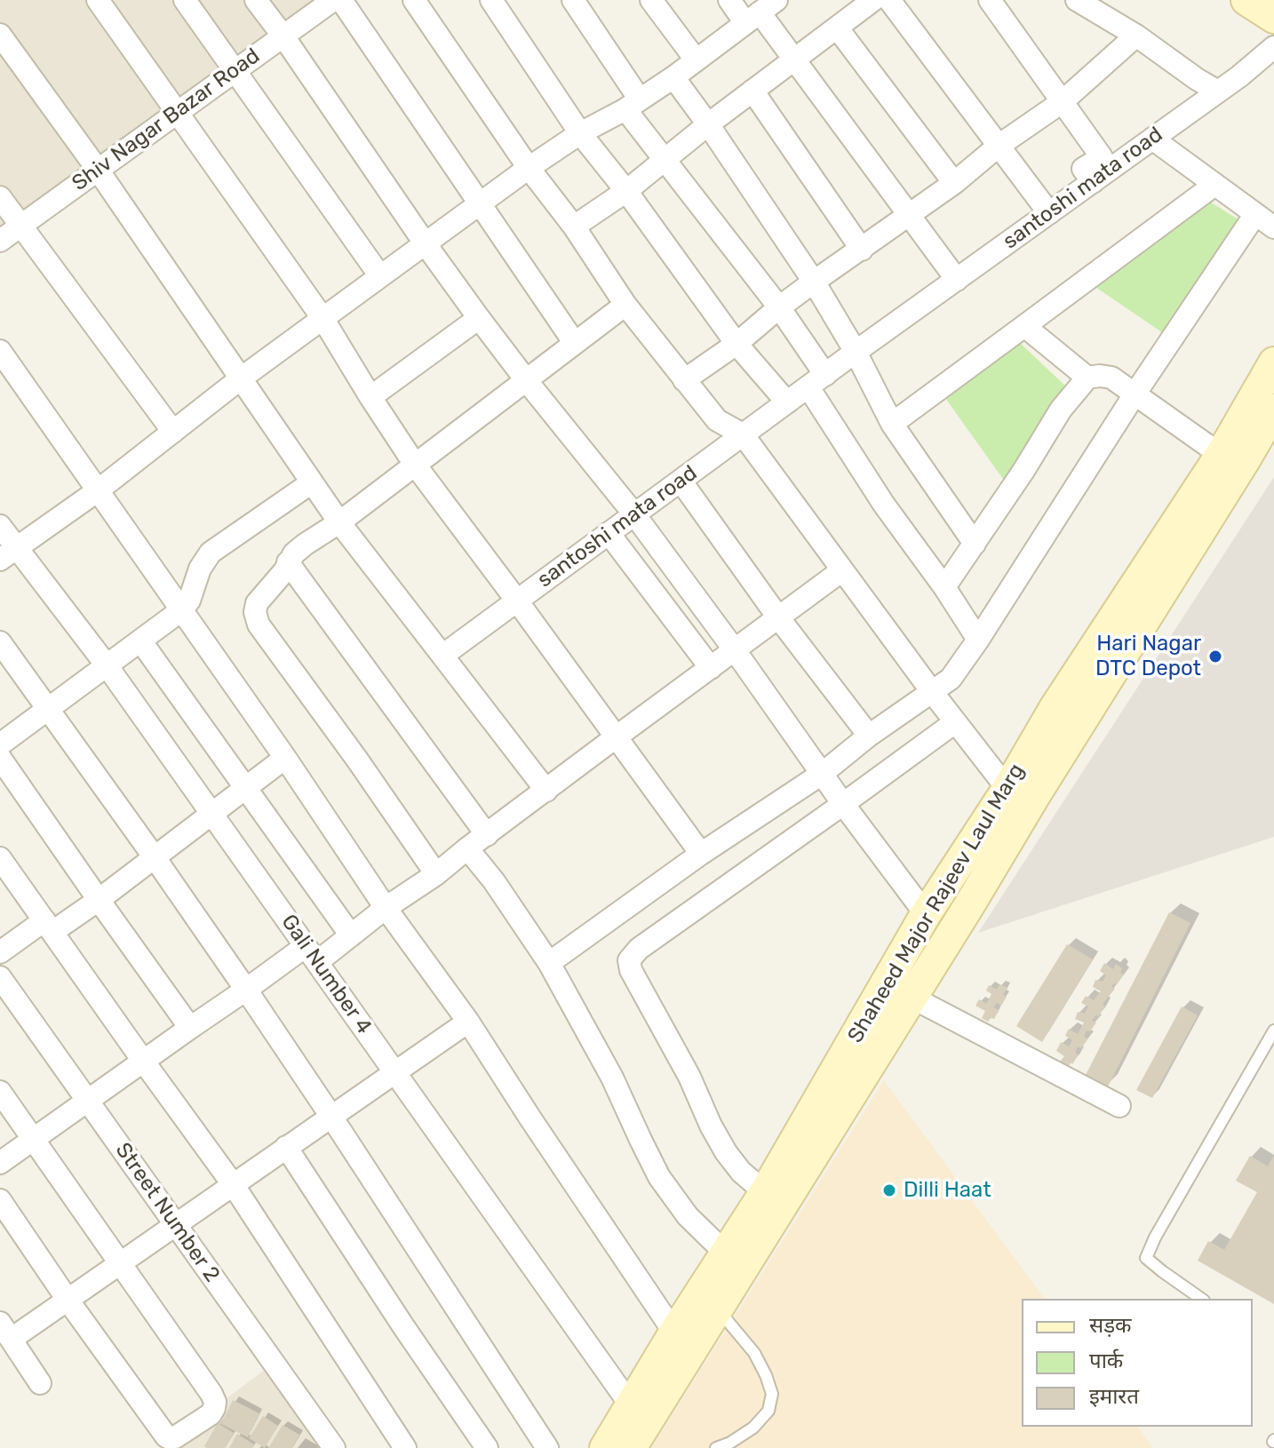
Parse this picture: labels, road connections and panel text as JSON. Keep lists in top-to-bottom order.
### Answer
{
  "streets": {
    "street": [
      "Shiv Nagar Bazar Road",
      "santoshi mata road",
      "Shaheed Major Rajeev Laul Marg",
      "Gali Number 4",
      "Street Number 2"
    ]
  },
  "crossings": [
    ["Shaheed Major Rajeev Laul Marg", "Gali Number 4"]
  ],
  "places": ["Hari Nagar DTC Depot", "Dilli Haat"],
  "legend": ["सड़क", "पार्क", "इमारत"]
}
